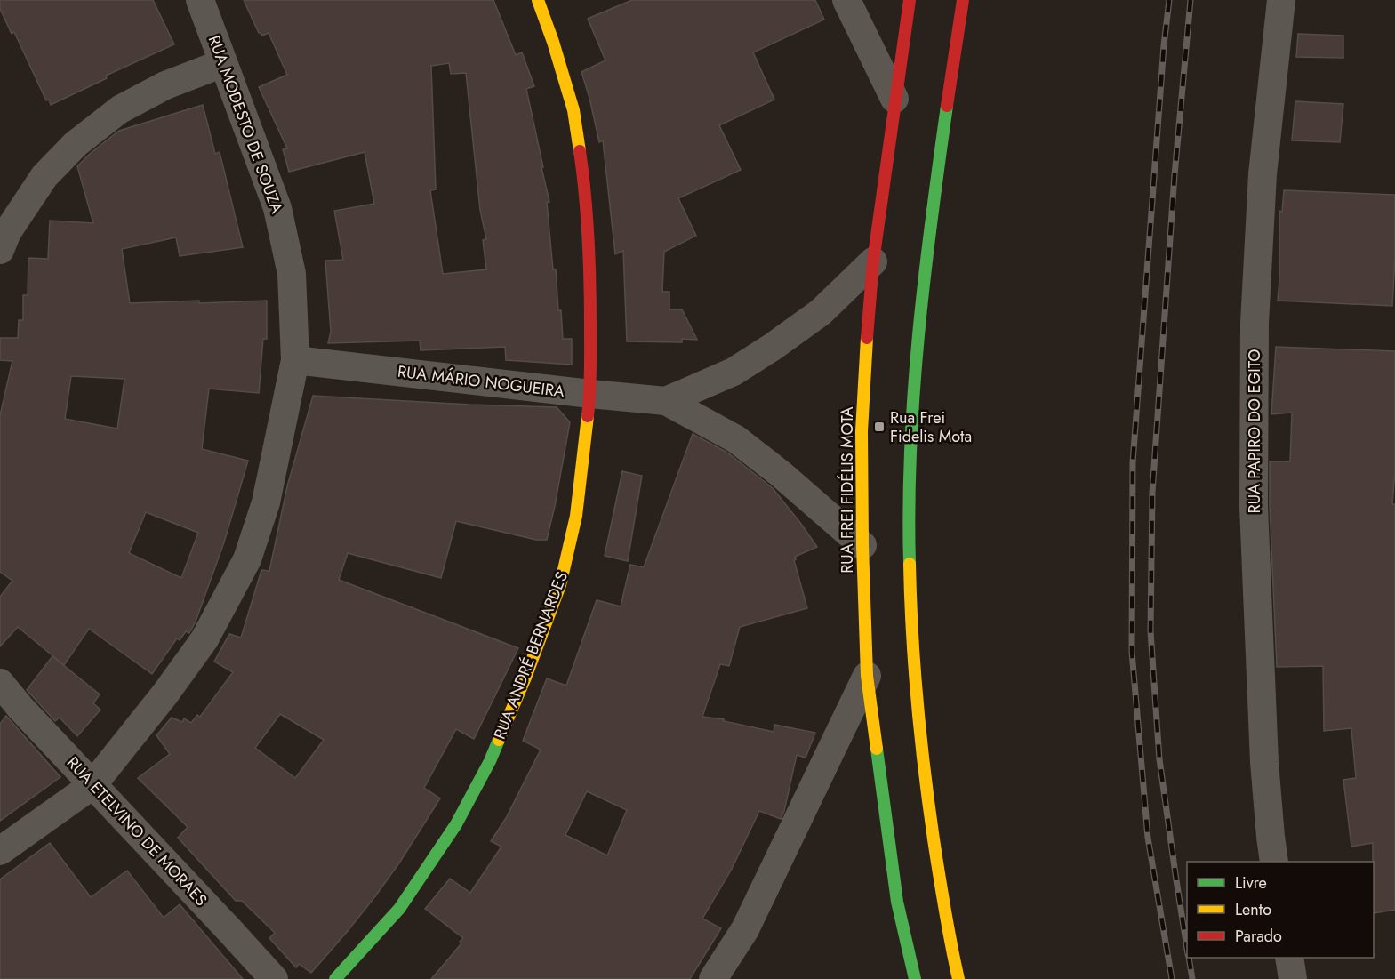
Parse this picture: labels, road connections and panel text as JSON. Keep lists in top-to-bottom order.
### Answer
{
  "streets": {
    "street": [
      "RUA MODESTO DE SOUZA",
      "RUA MÁRIO NOGUEIRA",
      "RUA PAPIRO DO EGITO",
      "RUA FREI FIDÉLIS MOTA",
      "RUA ANDRÉ BERNARDES",
      "RUA ETELVINO DE MORAES"
    ]
  },
  "crossings": [
    ["RUA MODESTO DE SOUZA", "RUA MÁRIO NOGUEIRA"],
    ["RUA MODESTO DE SOUZA", "RUA ETELVINO DE MORAES"],
    ["RUA MÁRIO NOGUEIRA", "RUA FREI FIDÉLIS MOTA"],
    ["RUA MÁRIO NOGUEIRA", "RUA ANDRÉ BERNARDES"]
  ],
  "places": {
    "transit": ["Rua Frei Fidelis Mota"]
  },
  "legend": ["Livre", "Lento", "Parado"]
}
